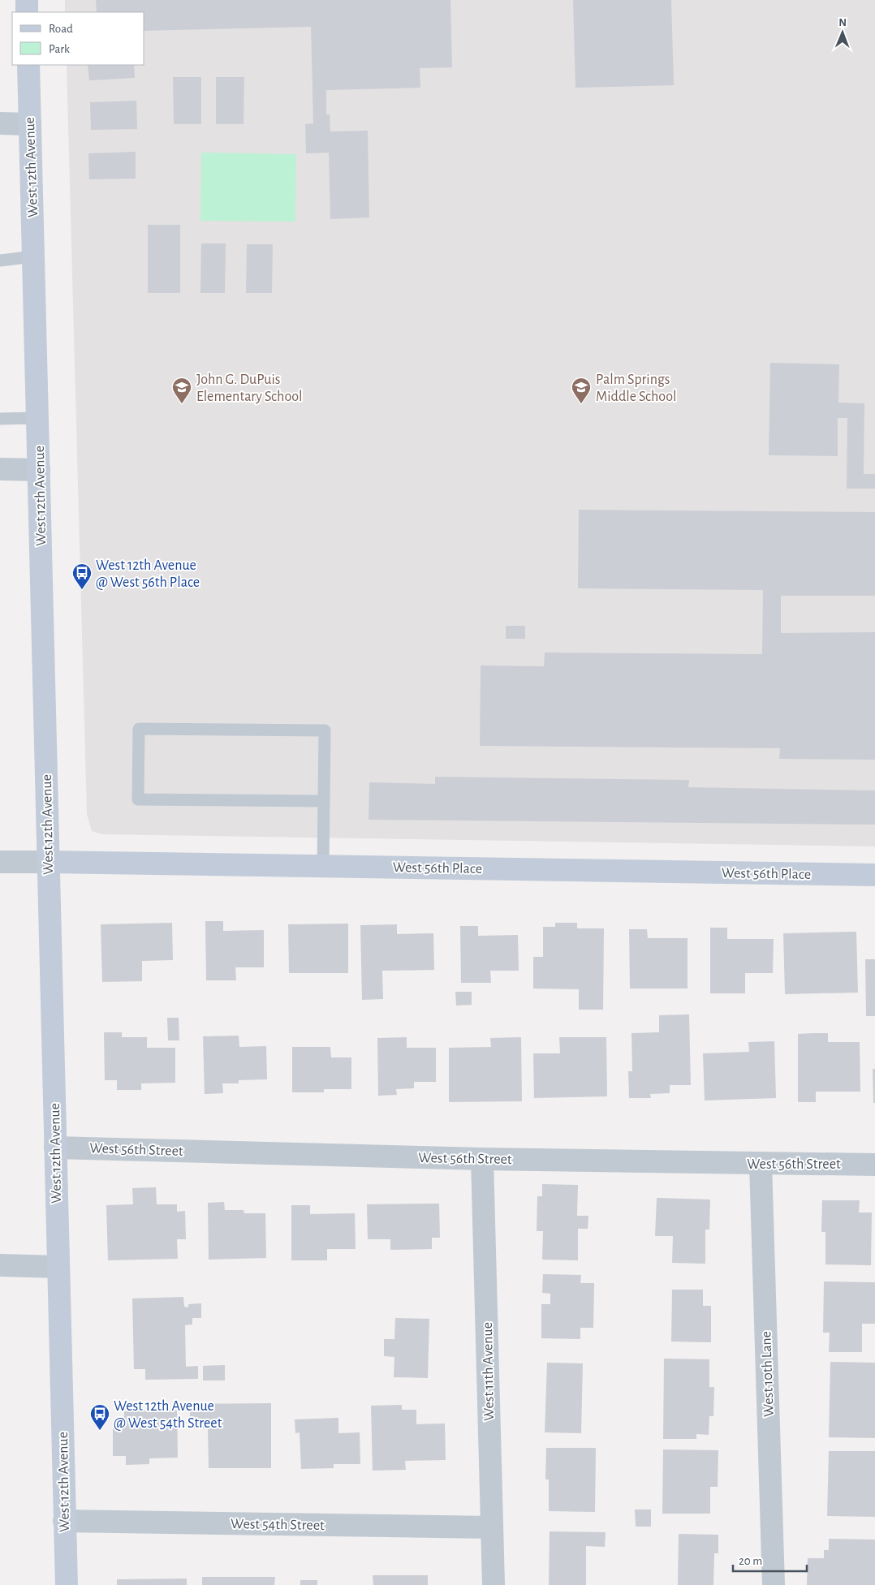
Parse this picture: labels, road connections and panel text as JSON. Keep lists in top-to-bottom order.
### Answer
{
  "streets": {
    "main road": ["West 12th Avenue", "West 56th Place"],
    "street": [
      "West 56th Street",
      "West 11th Avenue",
      "West 10th Lane",
      "West 54th Street"
    ]
  },
  "crossings": [
    ["West 12th Avenue", "West 56th Place"],
    ["West 12th Avenue", "West 56th Street"],
    ["West 12th Avenue", "West 54th Street"],
    ["West 56th Street", "West 11th Avenue"],
    ["West 56th Street", "West 10th Lane"],
    ["West 11th Avenue", "West 54th Street"]
  ],
  "places": {
    "school or university": ["John G. DuPuis Elementary School", "Palm Springs Middle School"],
    "bus stop": ["West 12th Avenue @ West 56th Place", "West 12th Avenue @ West 54th Street"]
  },
  "legend": ["Road", "Park"],
  "scale_bar": "20 m",
  "north": "top"
}
